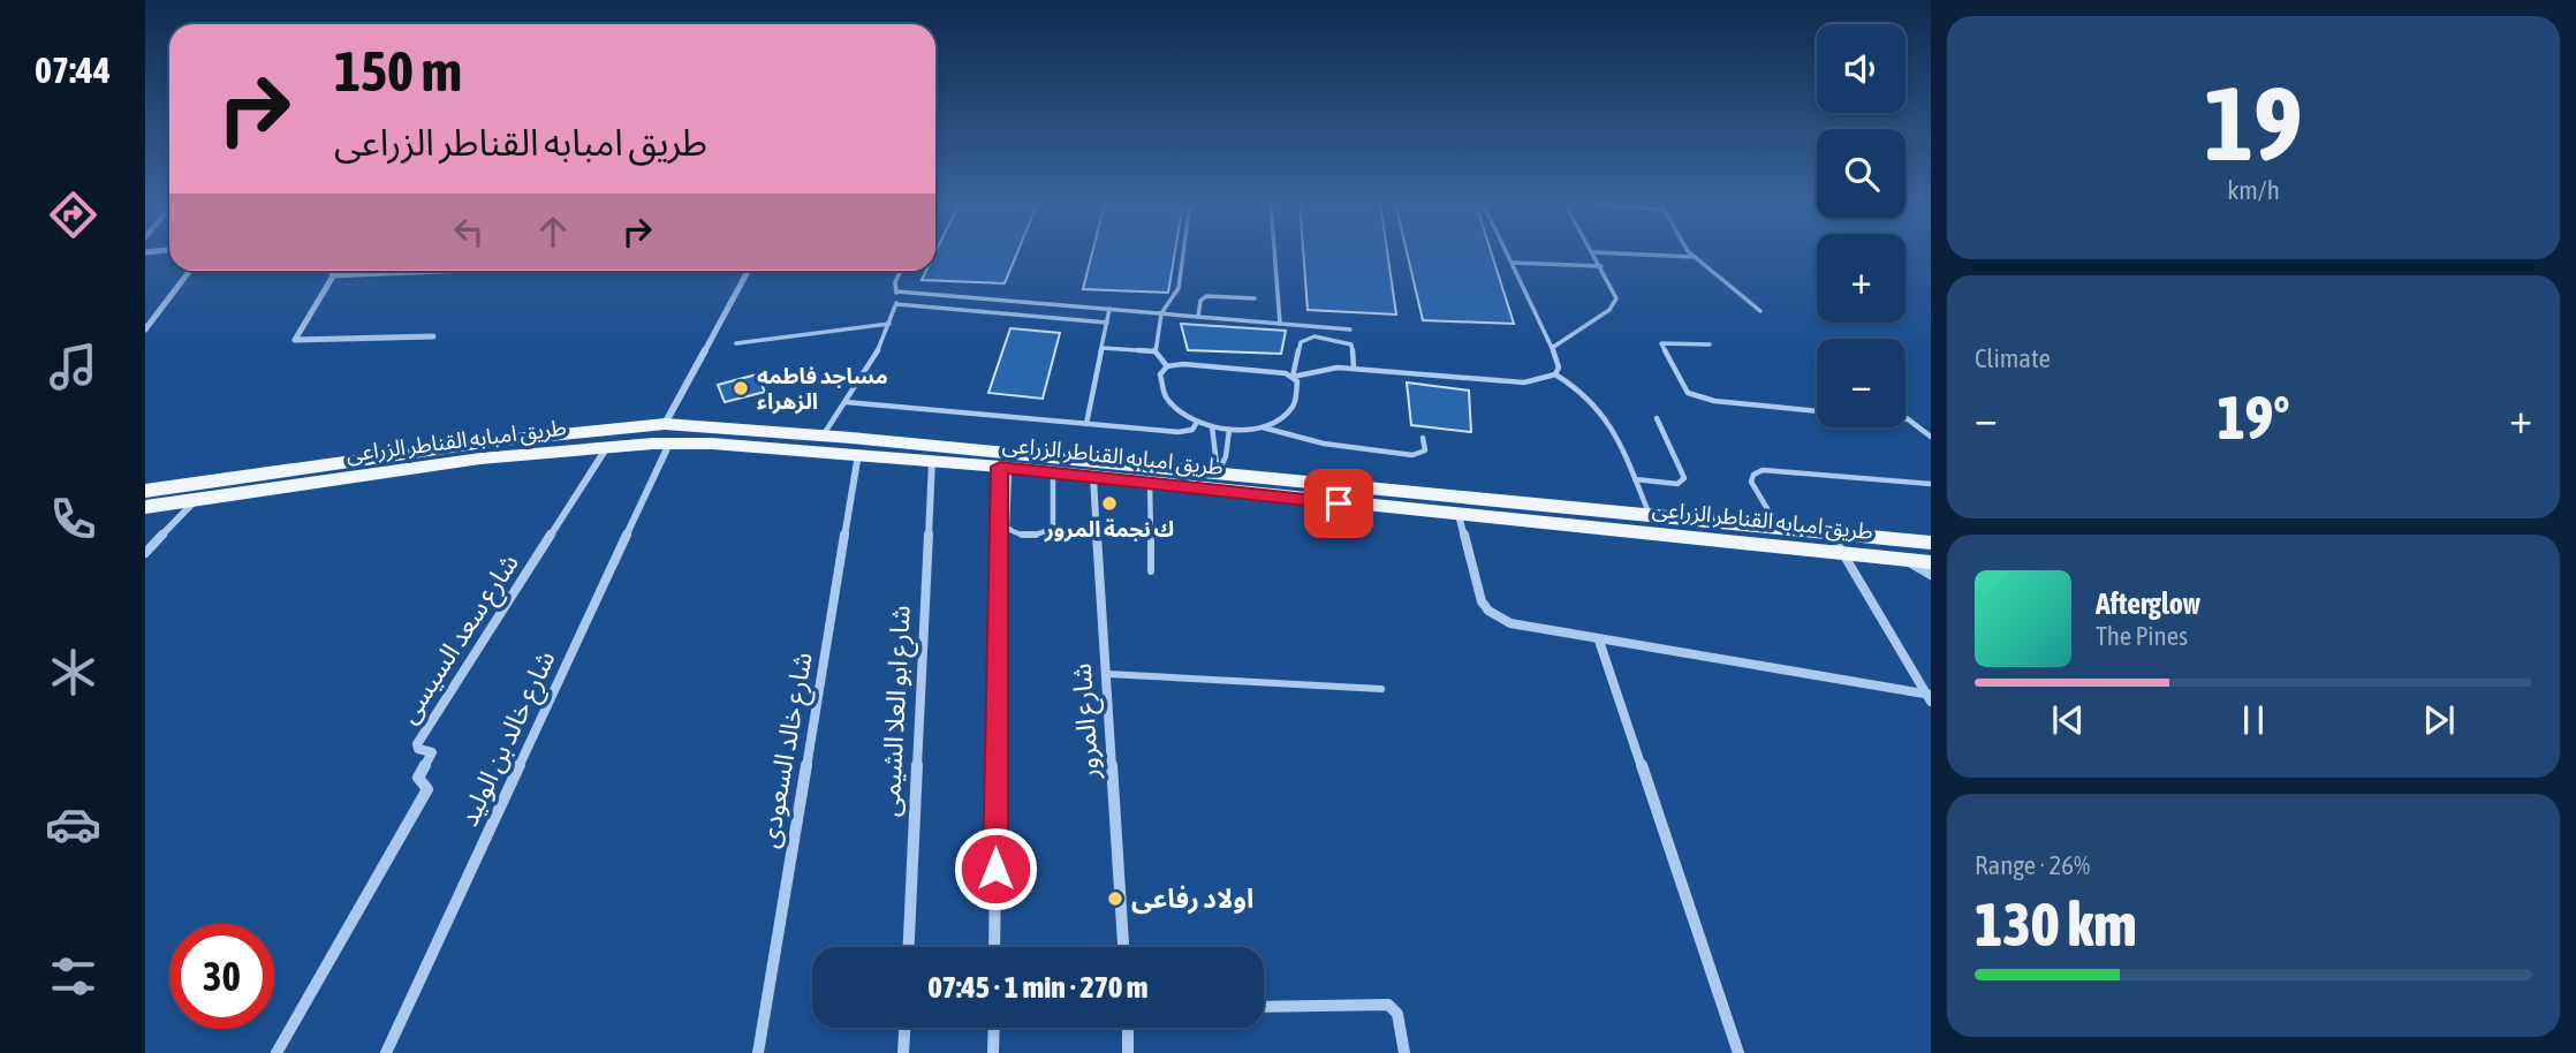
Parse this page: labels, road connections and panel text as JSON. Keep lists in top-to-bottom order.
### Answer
{
  "streets": {
    "main road": ["طريق امبابه القناطر الزراعى"],
    "street": [
      "شارع سعد السيسى",
      "شارع ابو العلا الشيمى",
      "شارع المرور",
      "شارع خالد بن الوليد",
      "شارع خالد السعودى"
    ]
  },
  "crossings": [
    ["طريق امبابه القناطر الزراعى", "شارع سعد السيسى"],
    ["طريق امبابه القناطر الزراعى", "شارع ابو العلا الشيمى"],
    ["طريق امبابه القناطر الزراعى", "شارع المرور"],
    ["طريق امبابه القناطر الزراعى", "شارع خالد بن الوليد"],
    ["طريق امبابه القناطر الزراعى", "شارع خالد السعودى"]
  ],
  "places": ["مساجد فاطمه الزهراء", "ك نجمة المرور", "اولاد رفاعى"],
  "page": {
    "tabs": "07:44",
    "tile": [
      ["19", "km/h"],
      "Climate",
      ["Range · 26%", "130 km"]
    ],
    "map_buttons": ["+", "−"],
    "turn": ["150 m", "طريق امبابه القناطر الزراعى"],
    "heat": ["−", "19°", "+"],
    "song": ["Afterglow", "The Pines"],
    "limit": "30",
    "trip": "07:45 · 1 min · 270 m"
  }
}
